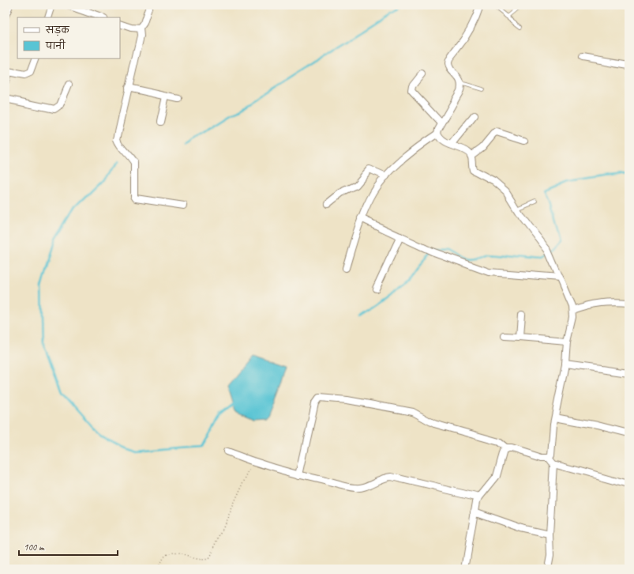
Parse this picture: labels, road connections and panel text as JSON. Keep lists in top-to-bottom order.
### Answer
{
  "legend": ["सड़क", "पानी"],
  "scale_bar": "100 m"
}
